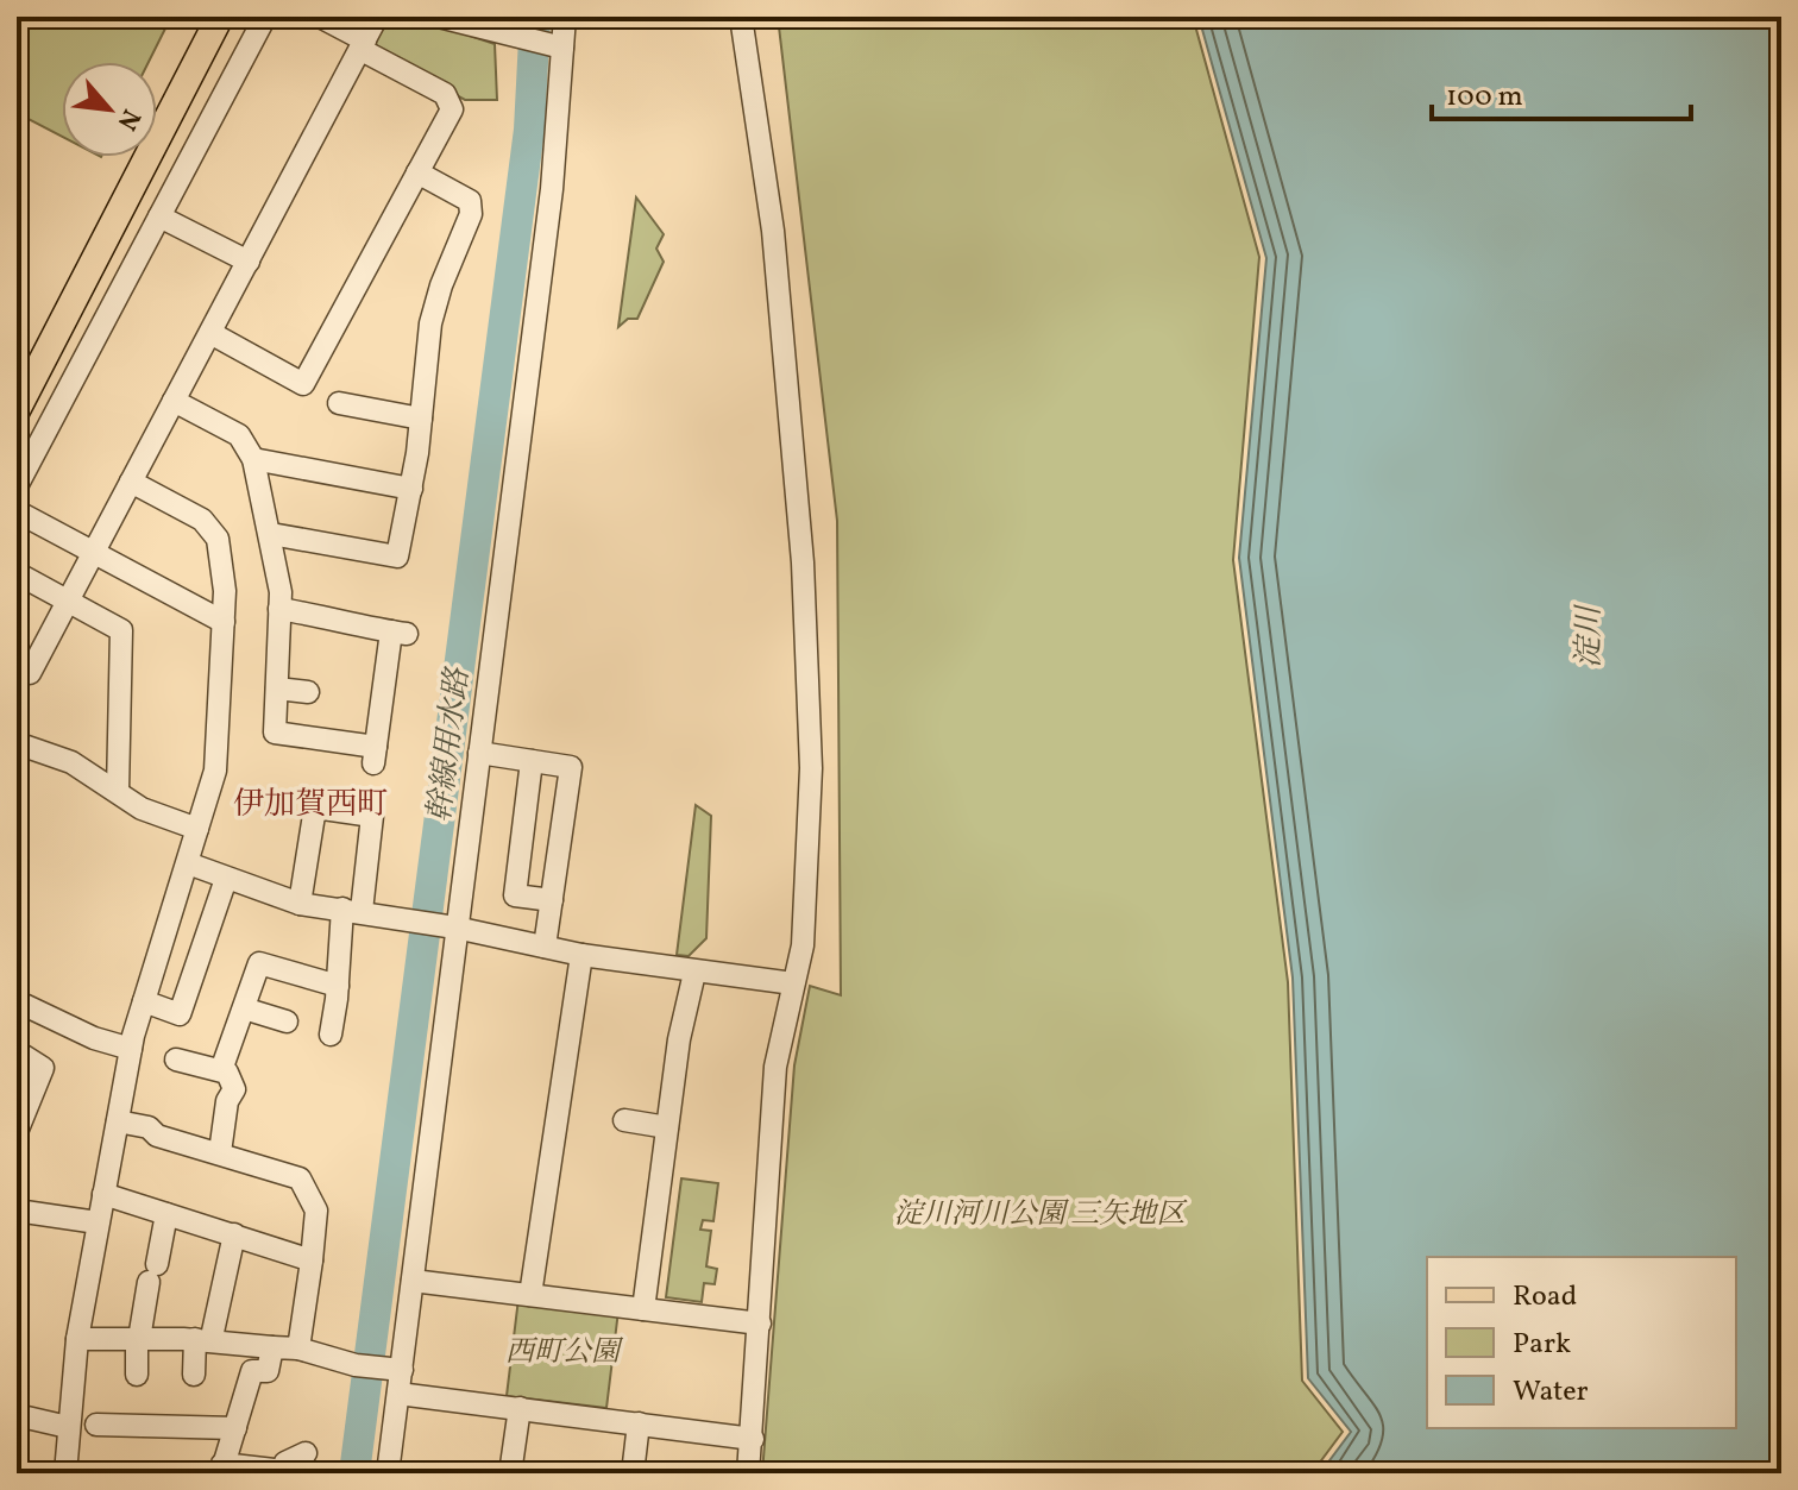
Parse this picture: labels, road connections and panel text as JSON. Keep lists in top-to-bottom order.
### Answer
{
  "districts": ["伊加賀西町"],
  "water": ["淀川", "幹線用水路"],
  "parks": ["淀川河川公園 三矢地区", "西町公園"],
  "legend": ["Road", "Park", "Water"],
  "scale_bar": "100 m",
  "north": "bottom right"
}
